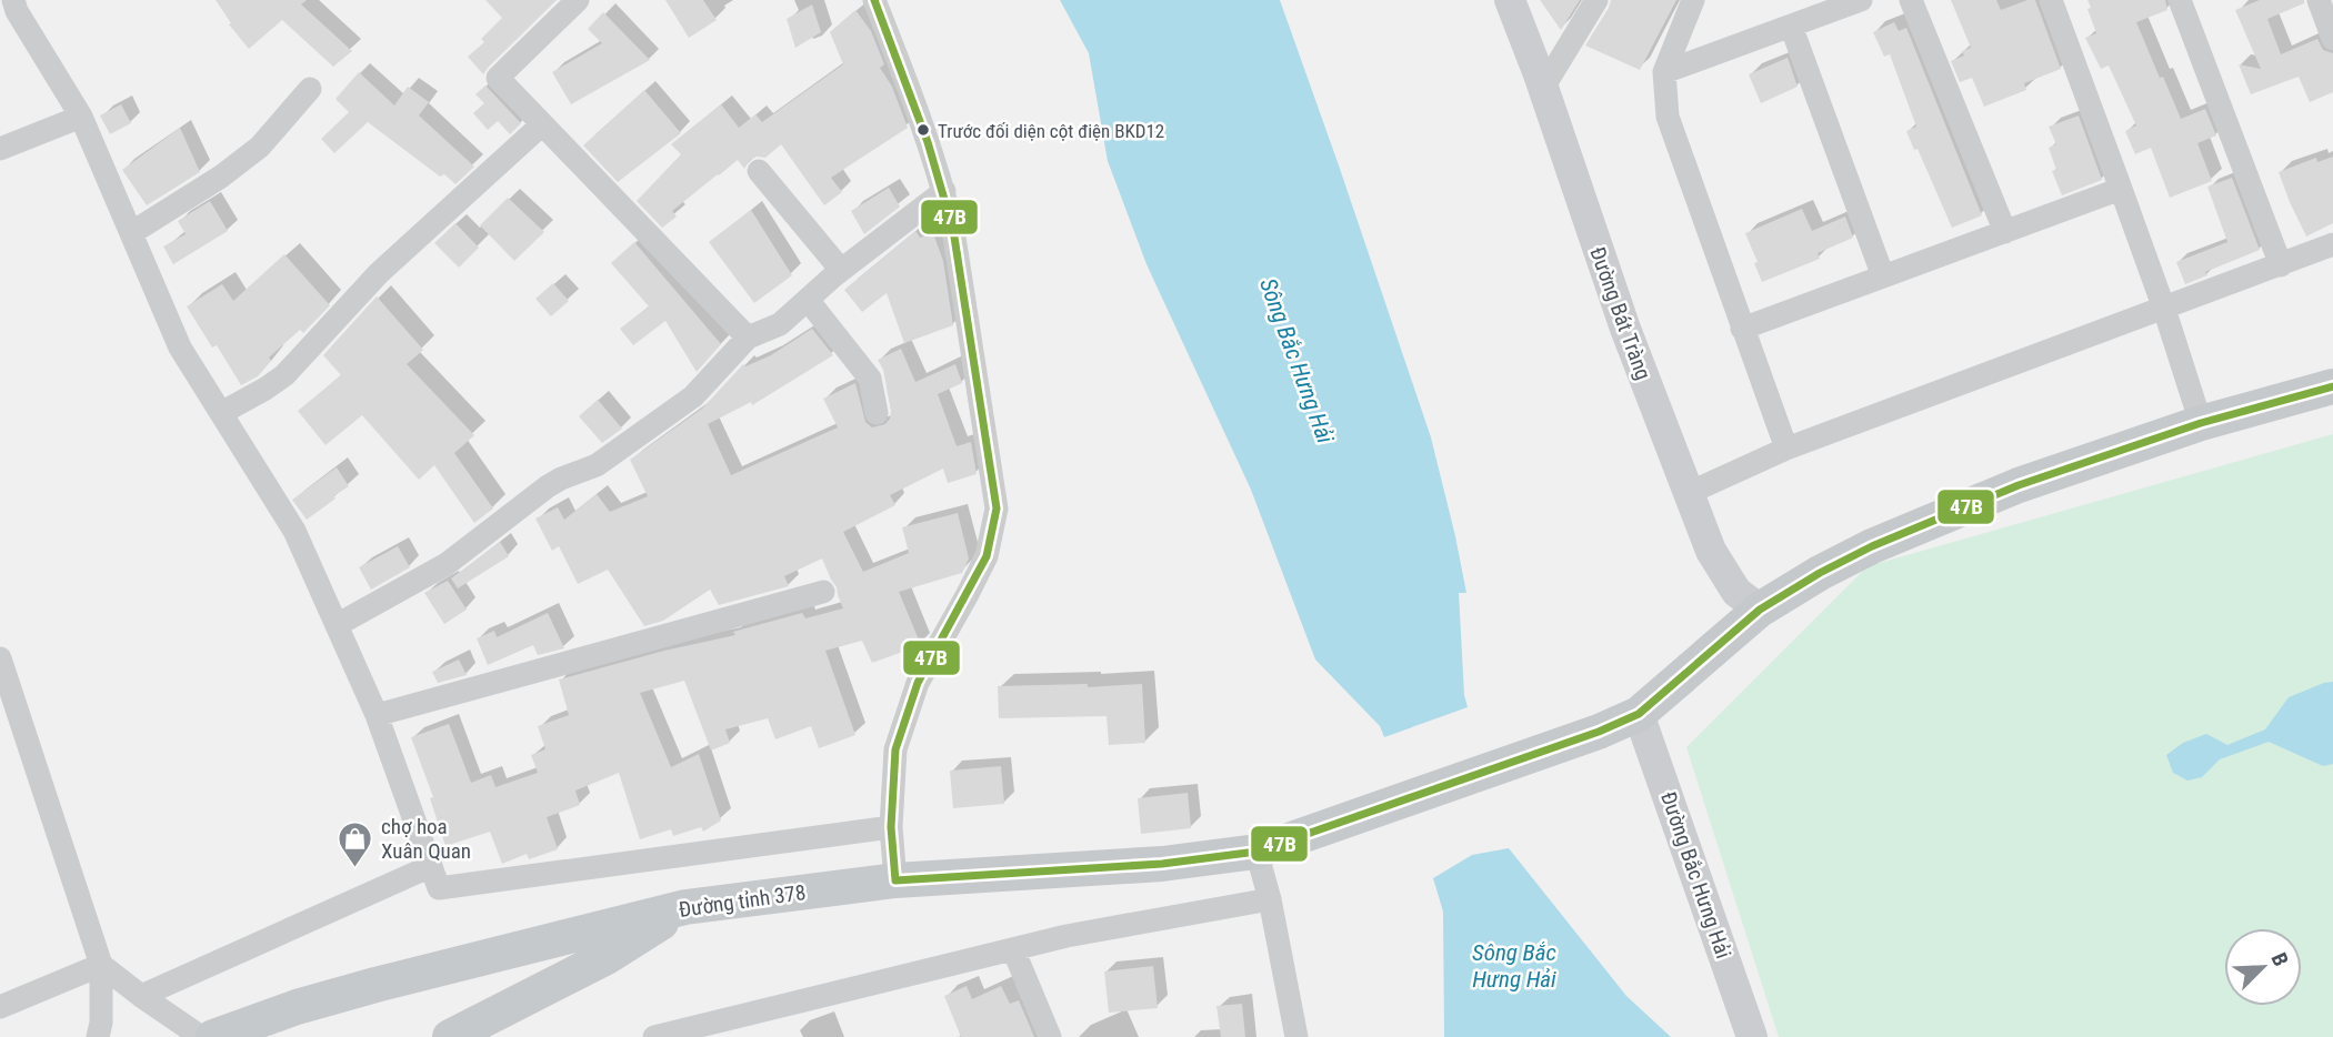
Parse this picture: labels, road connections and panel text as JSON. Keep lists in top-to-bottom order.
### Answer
{
  "streets": {
    "main road": ["Đường tỉnh 378"],
    "street": ["Đường Bát Tràng", "Đường Bắc Hưng Hải"]
  },
  "crossings": [
    ["Đường Bắc Hưng Hải", "Đường tỉnh 378"]
  ],
  "water": ["Sông Bắc Hưng Hải"],
  "places": {
    "other": ["Trước đối diện cột điện BKD12"],
    "shop": ["chợ hoa Xuân Quan"]
  },
  "lines": ["transit line 47B"],
  "north": "top right"
}
